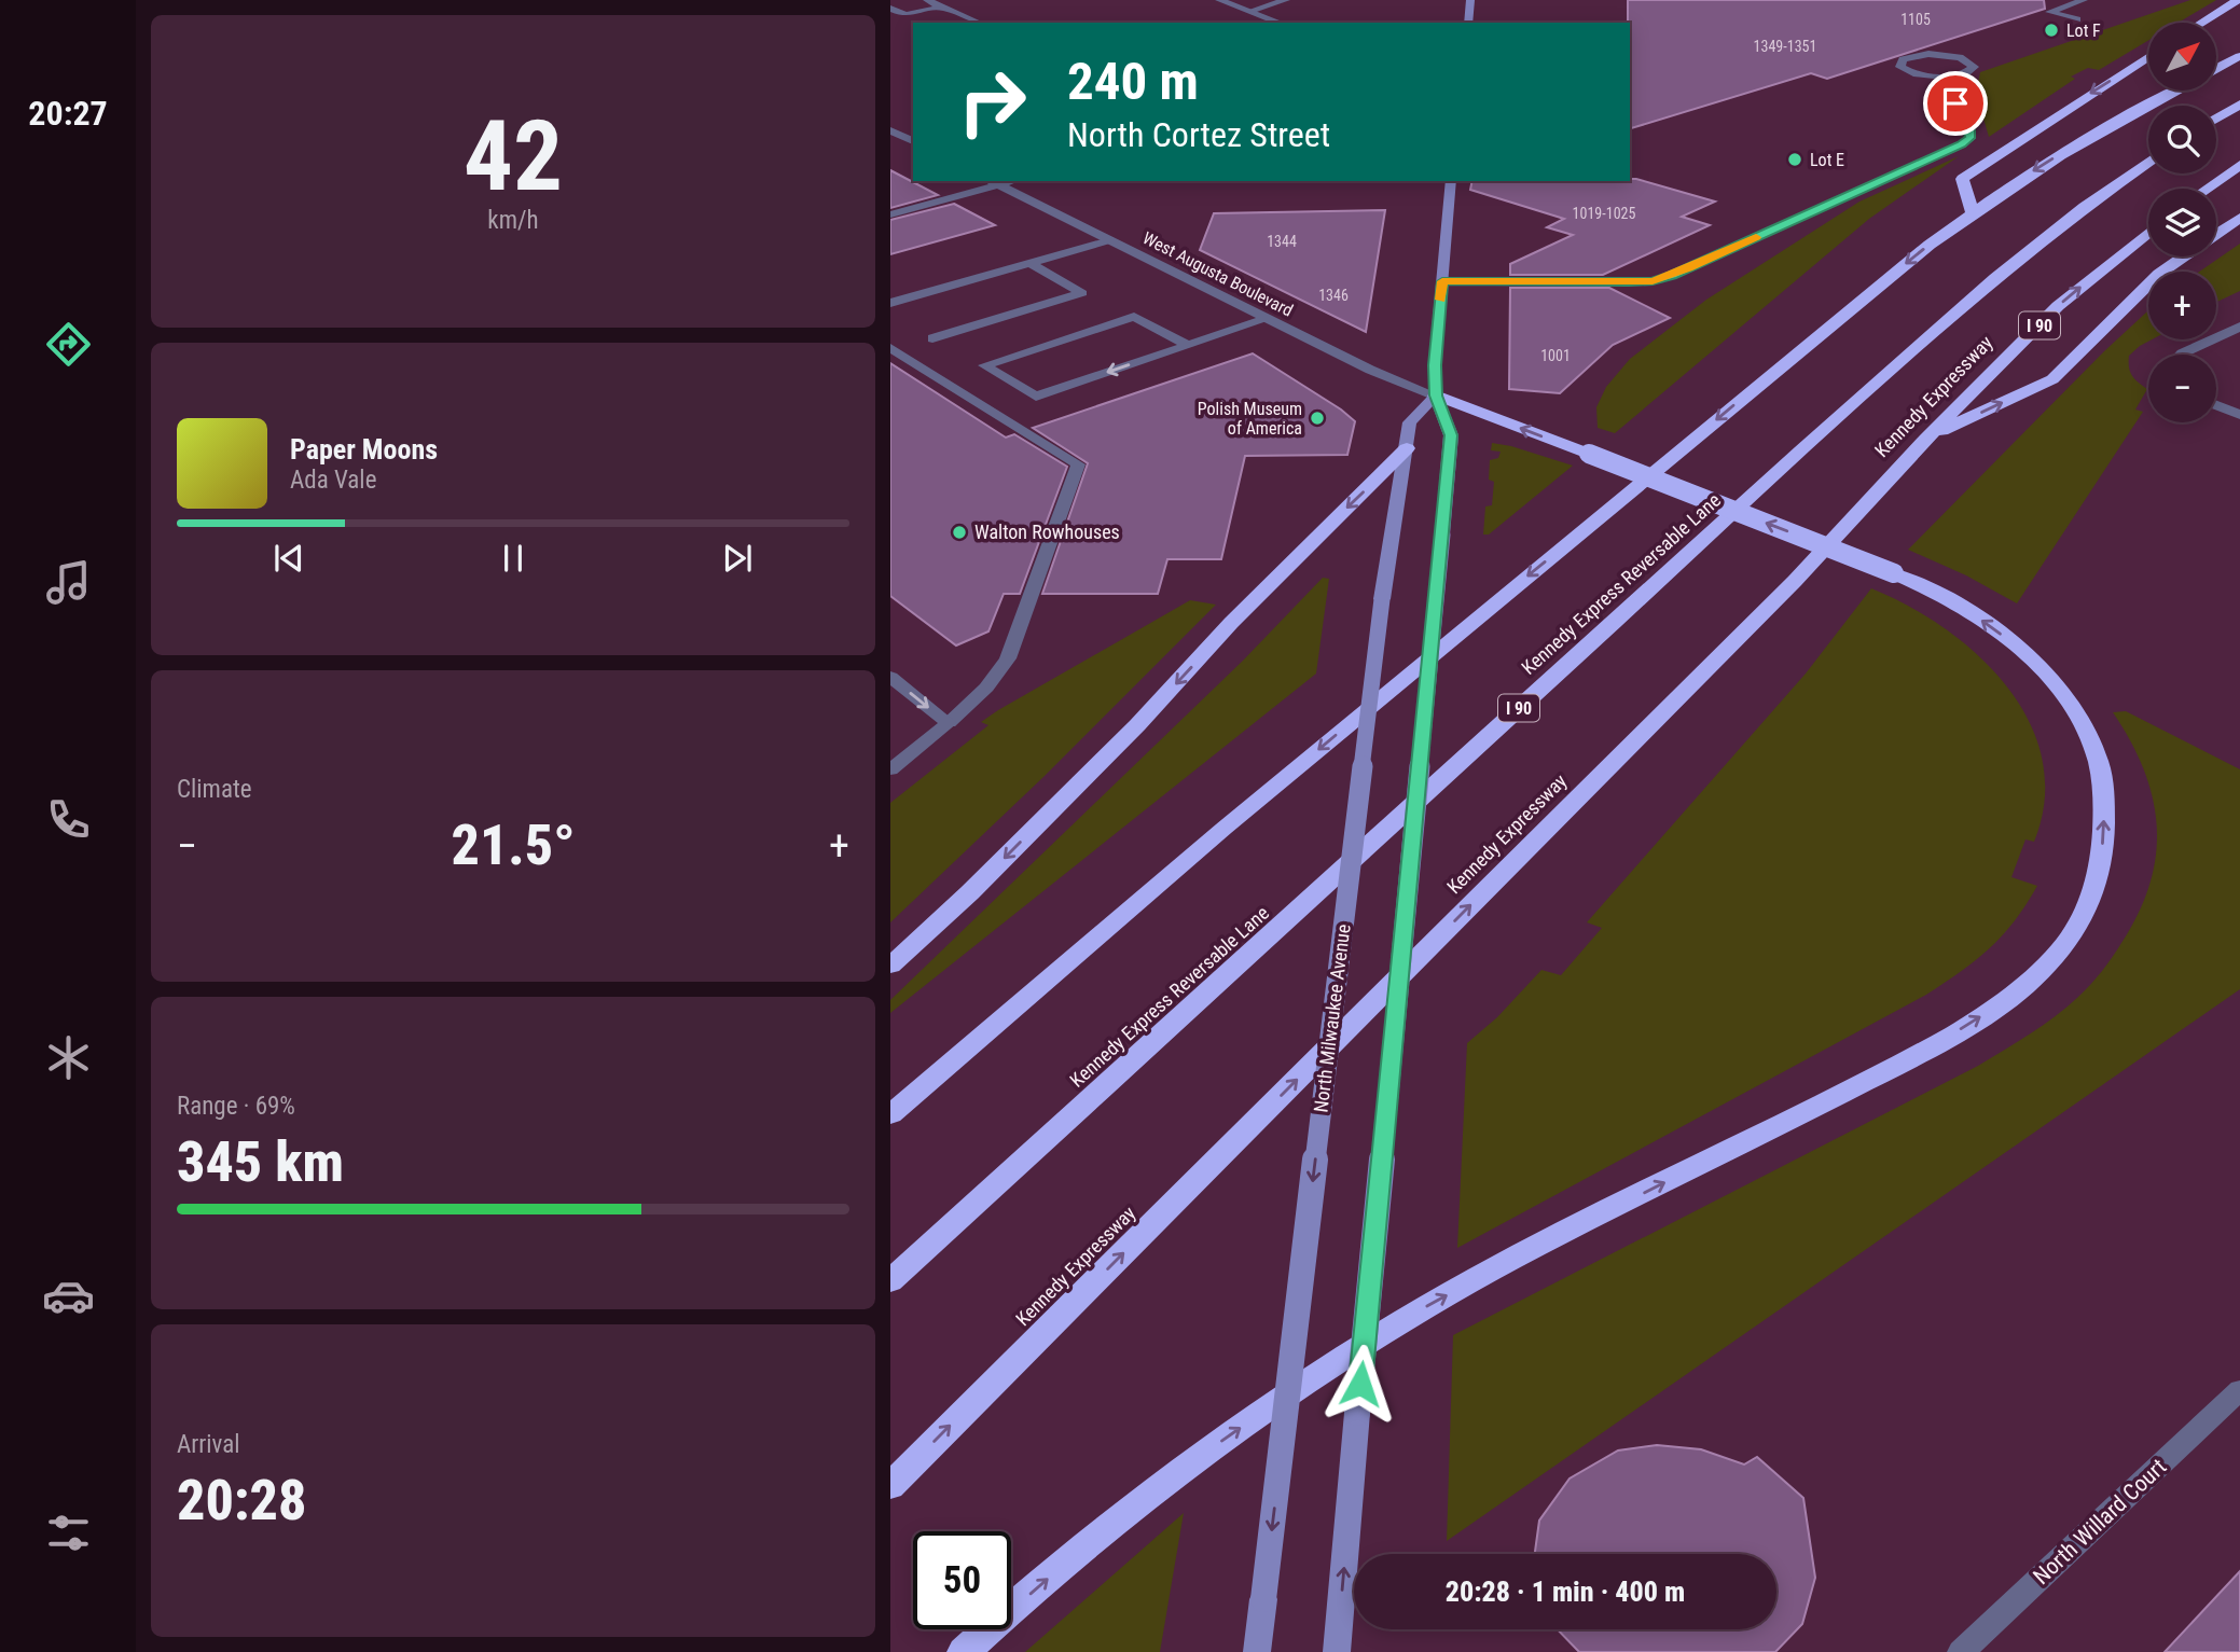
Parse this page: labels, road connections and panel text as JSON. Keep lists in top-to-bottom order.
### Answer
{
  "streets": {
    "highway": ["I 90", "Kennedy Expressway", "Kennedy Express Reversable Lane"],
    "main road": ["North Milwaukee Avenue"],
    "street": ["West Augusta Boulevard", "North Willard Court"]
  },
  "crossings": [
    ["West Augusta Boulevard", "North Milwaukee Avenue"]
  ],
  "places": [
    "Lot F",
    "Lot E",
    "Polish Museum of America",
    "Walton Rowhouses"
  ],
  "house_numbers": [
    "1105",
    "1349-1351",
    "1019-1025",
    "1344",
    "1346",
    "1001"
  ],
  "north": "top right",
  "page": {
    "tabs": "20:27",
    "tile": [
      ["42", "km/h"],
      "Climate",
      ["Range · 69%", "345 km"],
      ["Arrival", "20:28"]
    ],
    "map_buttons": ["+", "−"],
    "turn": ["240 m", "North Cortez Street"],
    "song": ["Paper Moons", "Ada Vale"],
    "heat": ["−", "21.5°", "+"],
    "limit": "50",
    "trip": "20:28 · 1 min · 400 m"
  }
}
